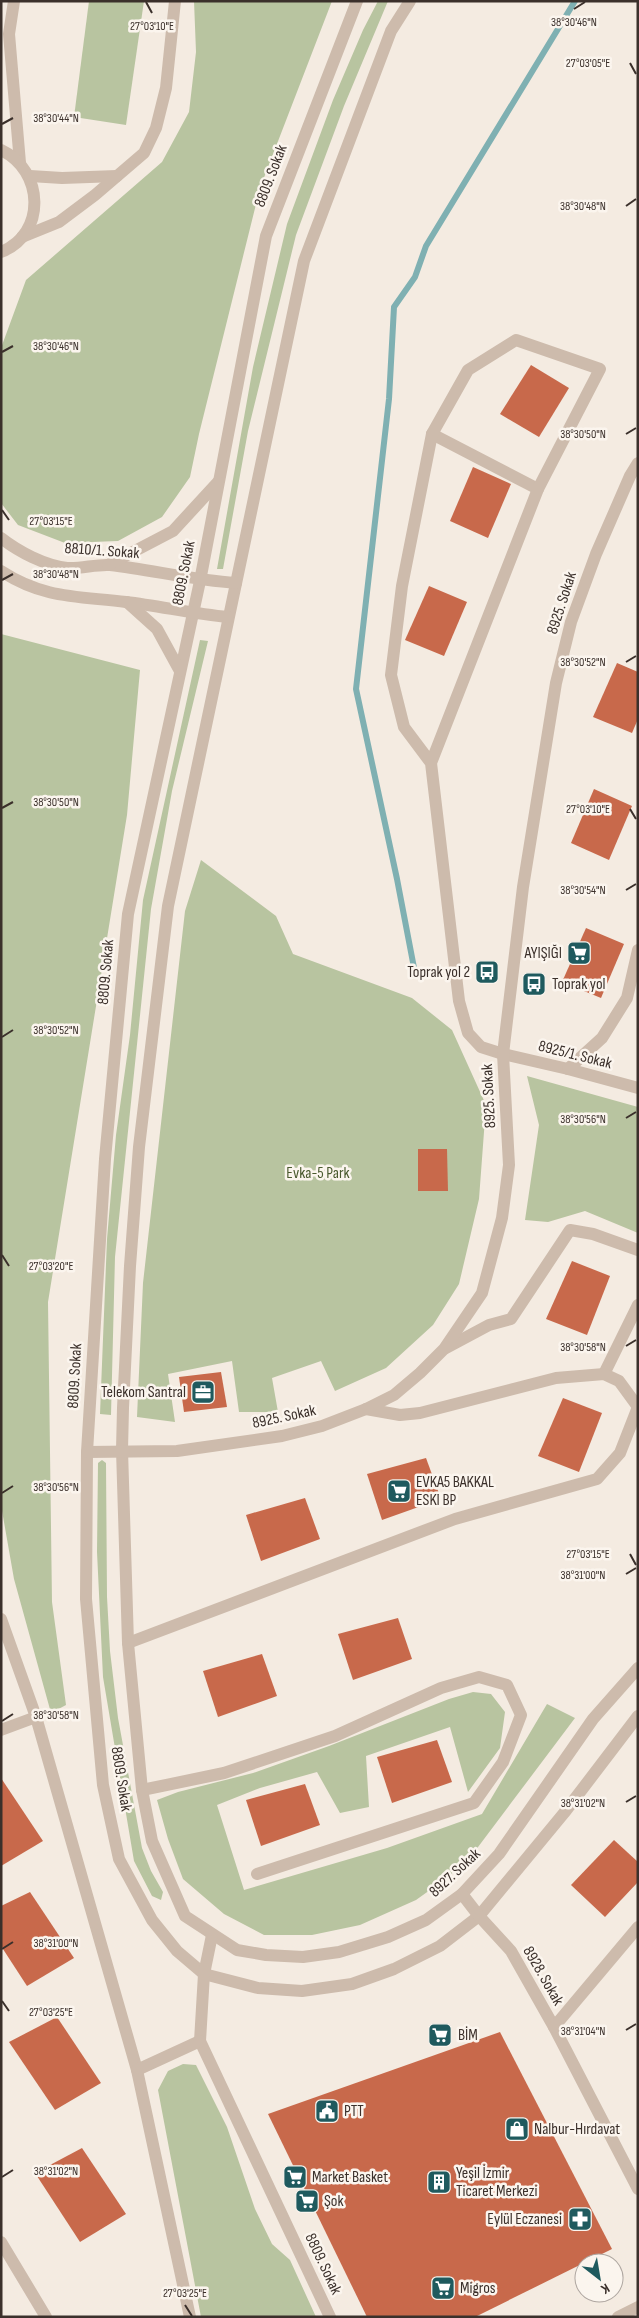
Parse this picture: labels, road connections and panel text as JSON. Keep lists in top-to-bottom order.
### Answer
{
  "streets": {
    "street": [
      "8809. Sokak",
      "8810/1. Sokak",
      "8925. Sokak",
      "8925/1. Sokak",
      "8927. Sokak",
      "8928. Sokak"
    ]
  },
  "crossings": [
    ["8809. Sokak", "8810/1. Sokak"],
    ["8809. Sokak", "8925. Sokak"],
    ["8809. Sokak", "8927. Sokak"],
    ["8925. Sokak", "8925/1. Sokak"],
    ["8927. Sokak", "8928. Sokak"]
  ],
  "parks": ["Evka-5 Park"],
  "places": {
    "supermarket": [
      "AYIŞIĞI",
      "EVKA5 BAKKAL ESKI BP",
      "BİM",
      "Market Basket",
      "Şok",
      "Migros"
    ],
    "bus stop": ["Toprak yol 2", "Toprak yol"],
    "office": ["Telekom Santral"],
    "public building": ["PTT"],
    "shop": ["Nalbur-Hırdavat"],
    "building": ["Yeşil İzmir Ticaret Merkezi"],
    "pharmacy": ["Eylül Eczanesi"]
  },
  "north": "bottom right",
  "coordinates": [
    "38°30'46\"N",
    "27°03'10\"E",
    "27°03'05\"E",
    "38°30'44\"N",
    "38°30'48\"N",
    "38°30'50\"N",
    "27°03'15\"E",
    "38°30'52\"N",
    "38°30'54\"N",
    "38°30'56\"N",
    "27°03'20\"E",
    "38°30'58\"N",
    "38°31'00\"N",
    "38°31'02\"N",
    "27°03'25\"E",
    "38°31'04\"N"
  ]
}
